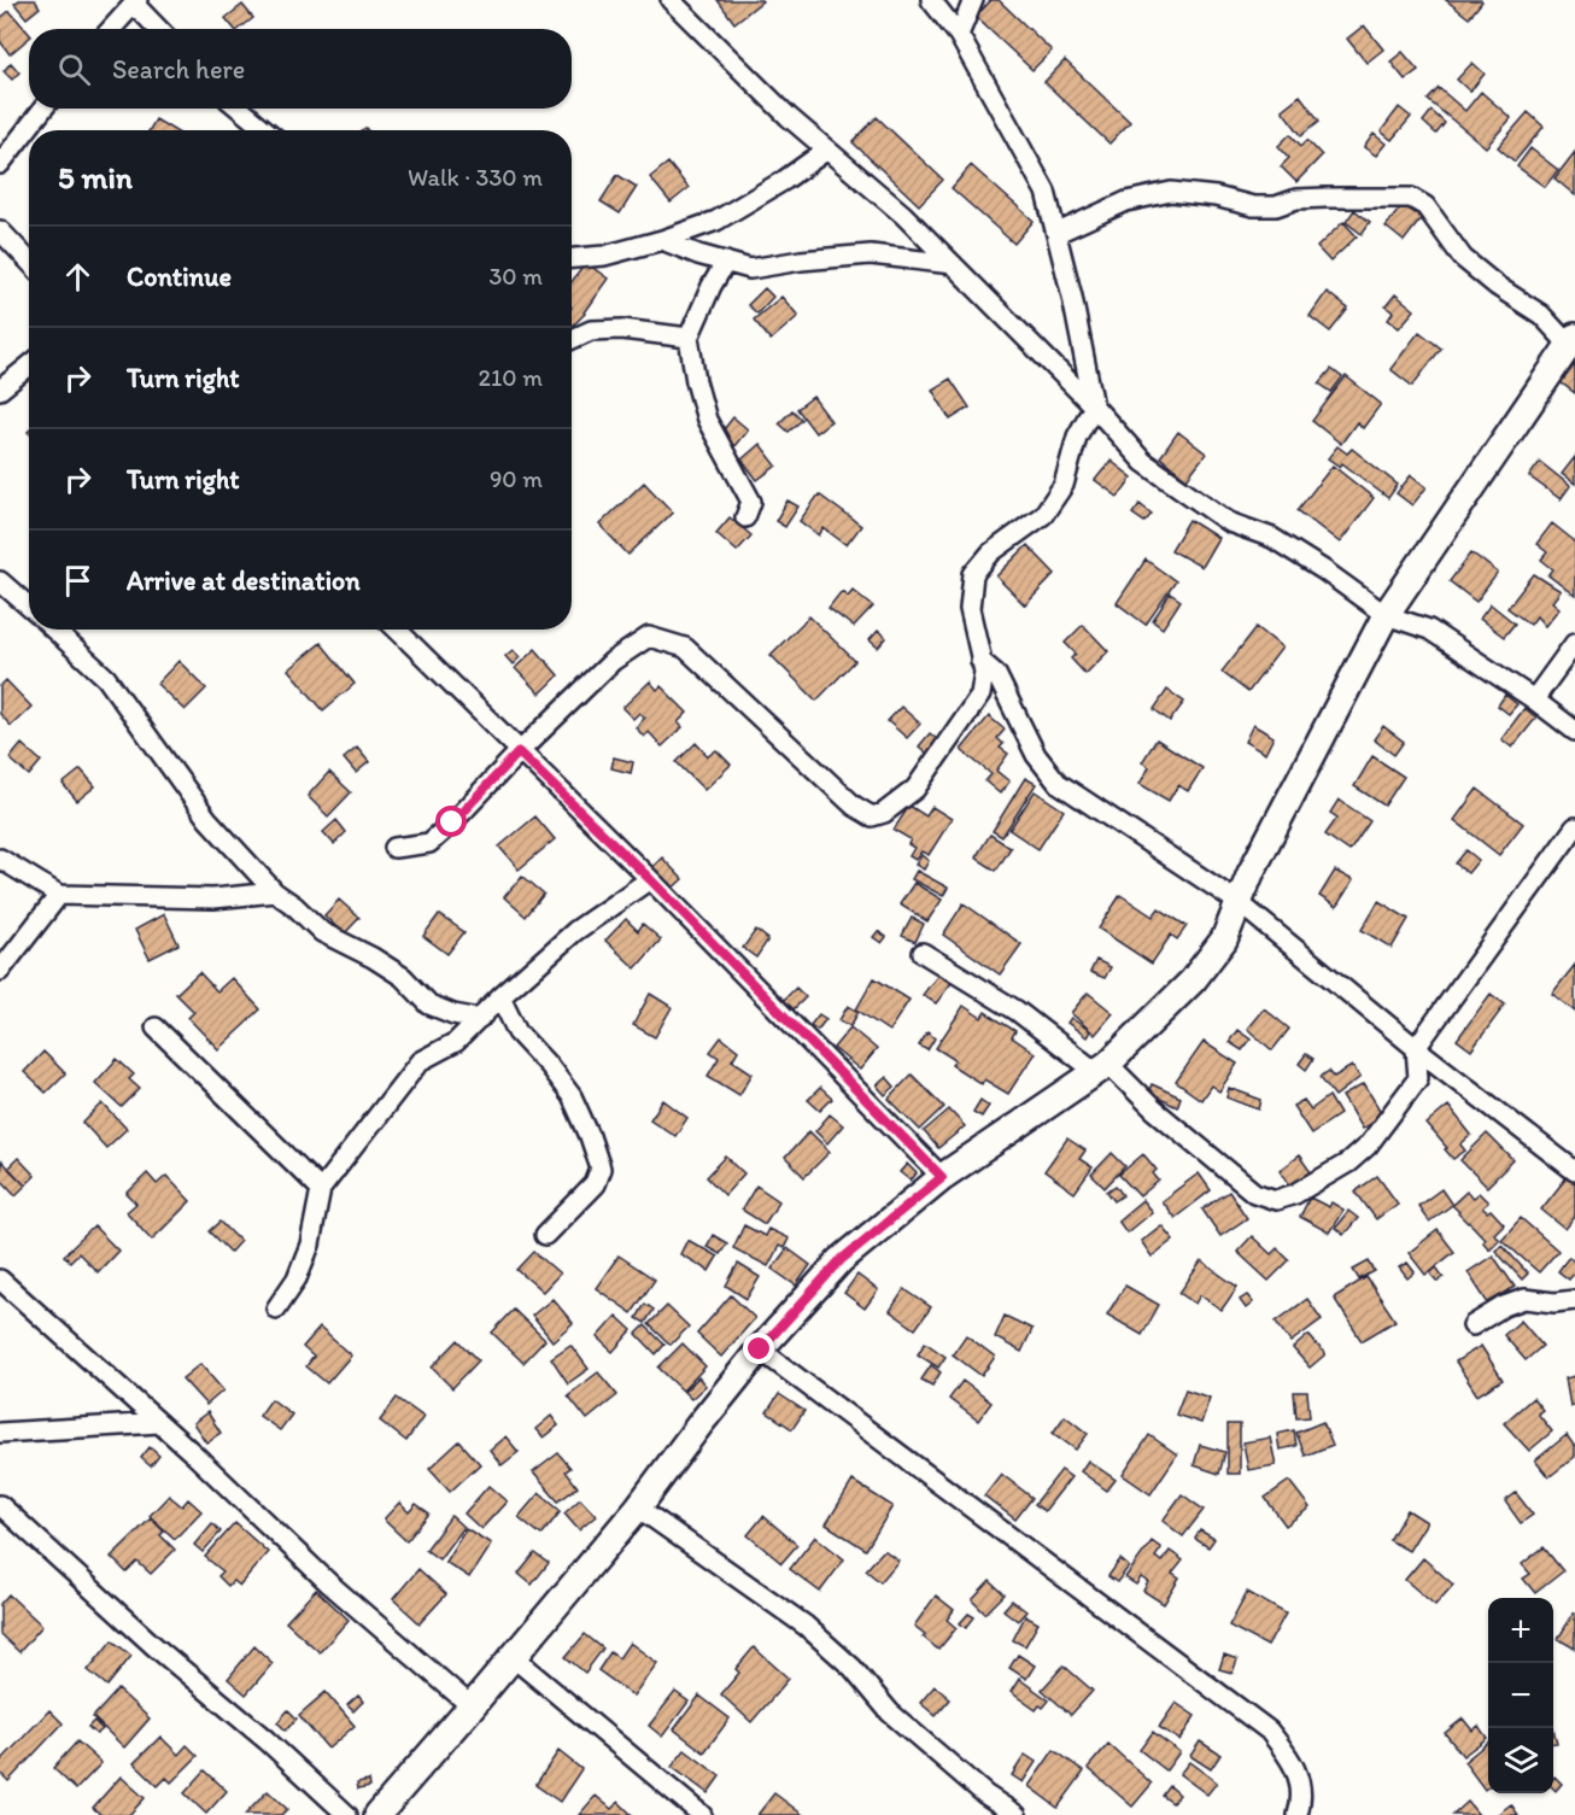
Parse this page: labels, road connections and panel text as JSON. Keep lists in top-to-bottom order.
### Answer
{
  "page": {
    "search": "Search here",
    "heading": ["5 min", "Walk · 330 m"],
    "list": [
      ["Continue", "30 m"],
      ["Turn right", "210 m"],
      ["Turn right", "90 m"],
      "Arrive at destination"
    ],
    "map_buttons": ["+", "−"]
  }
}
